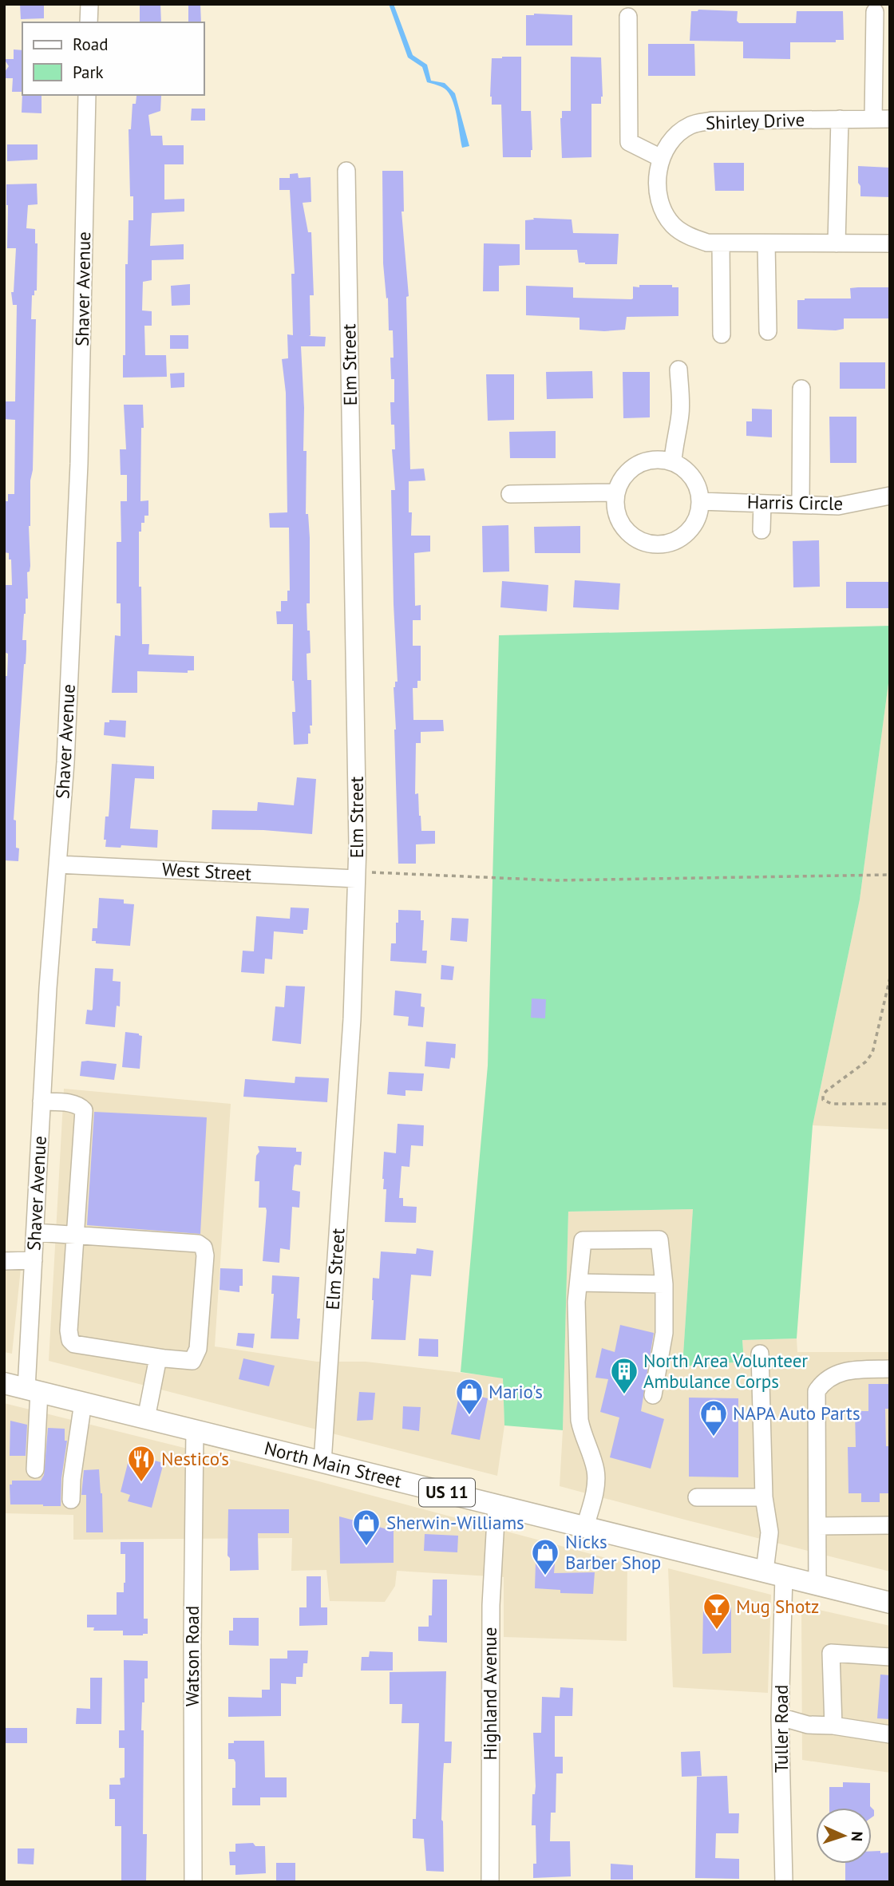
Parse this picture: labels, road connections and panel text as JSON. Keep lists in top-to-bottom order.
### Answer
{
  "streets": {
    "main road": ["North Main Street", "US 11"],
    "street": [
      "Shirley Drive",
      "Shaver Avenue",
      "Elm Street",
      "Harris Circle",
      "West Street",
      "Watson Road",
      "Highland Avenue",
      "Tuller Road"
    ]
  },
  "crossings": [
    ["Shaver Avenue", "West Street"],
    ["Shaver Avenue", "North Main Street"],
    ["Elm Street", "West Street"],
    ["Elm Street", "North Main Street"],
    ["North Main Street", "Watson Road"],
    ["North Main Street", "Highland Avenue"],
    ["North Main Street", "Tuller Road"]
  ],
  "places": {
    "building": ["North Area Volunteer Ambulance Corps"],
    "shop": [
      "Mario's",
      "NAPA Auto Parts",
      "Sherwin-Williams",
      "Nicks Barber Shop"
    ],
    "restaurant": ["Nestico's"],
    "bar": ["Mug Shotz"]
  },
  "legend": ["Road", "Park"],
  "north": "right"
}
